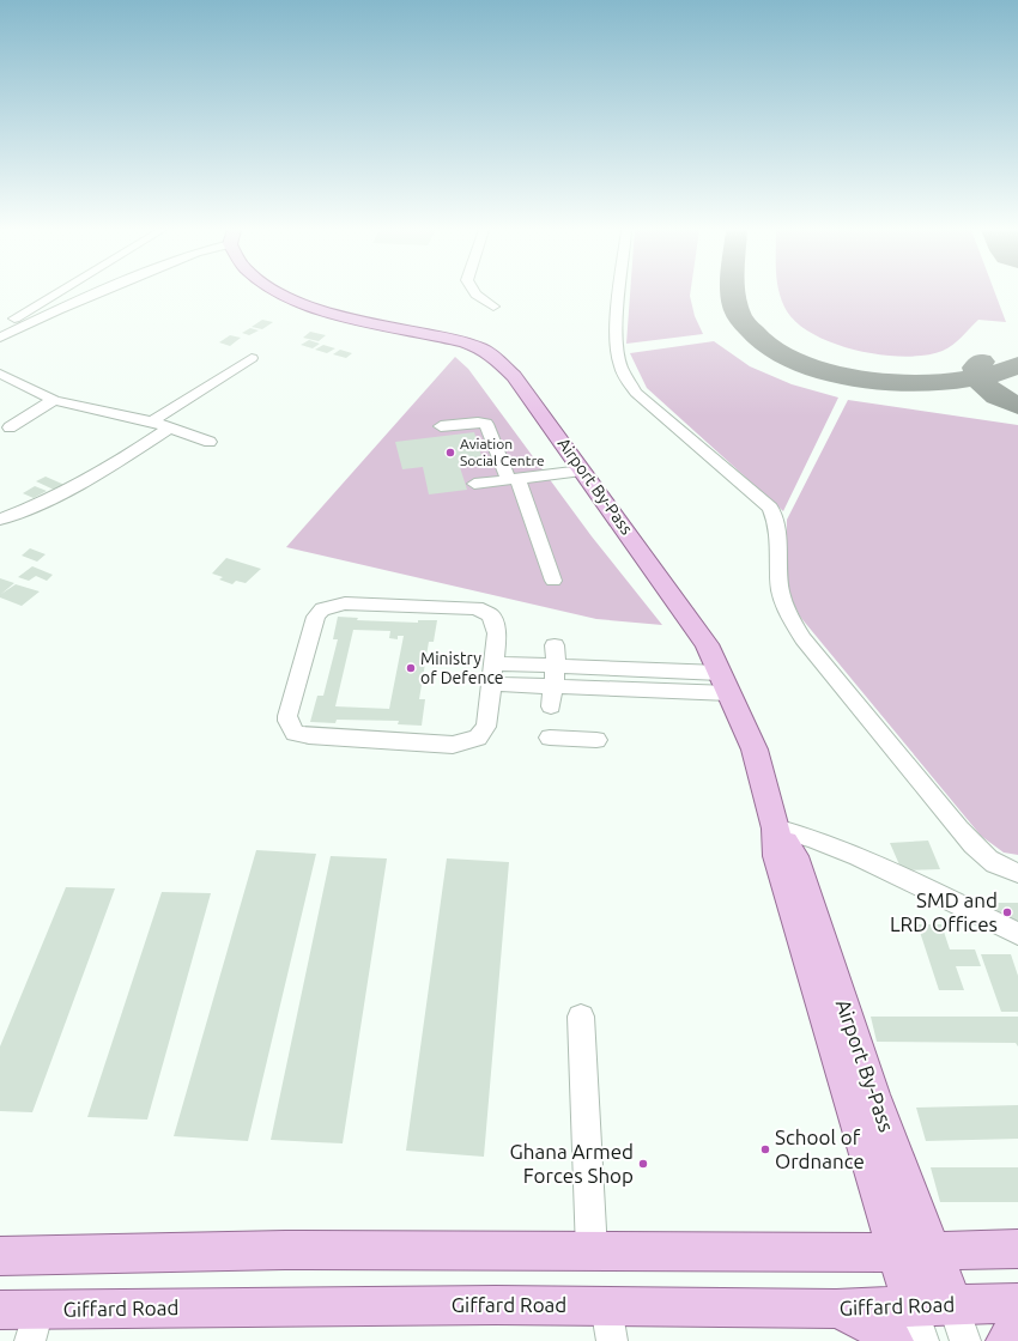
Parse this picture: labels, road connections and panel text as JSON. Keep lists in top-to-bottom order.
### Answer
{
  "streets": {
    "main road": ["Airport By-Pass", "Giffard Road"]
  },
  "crossings": [
    ["Airport By-Pass", "Giffard Road"]
  ],
  "places": [
    "Aviation Social Centre",
    "Ministry of Defence",
    "SMD and LRD Offices",
    "School of Ordnance",
    "Ghana Armed Forces Shop"
  ]
}
